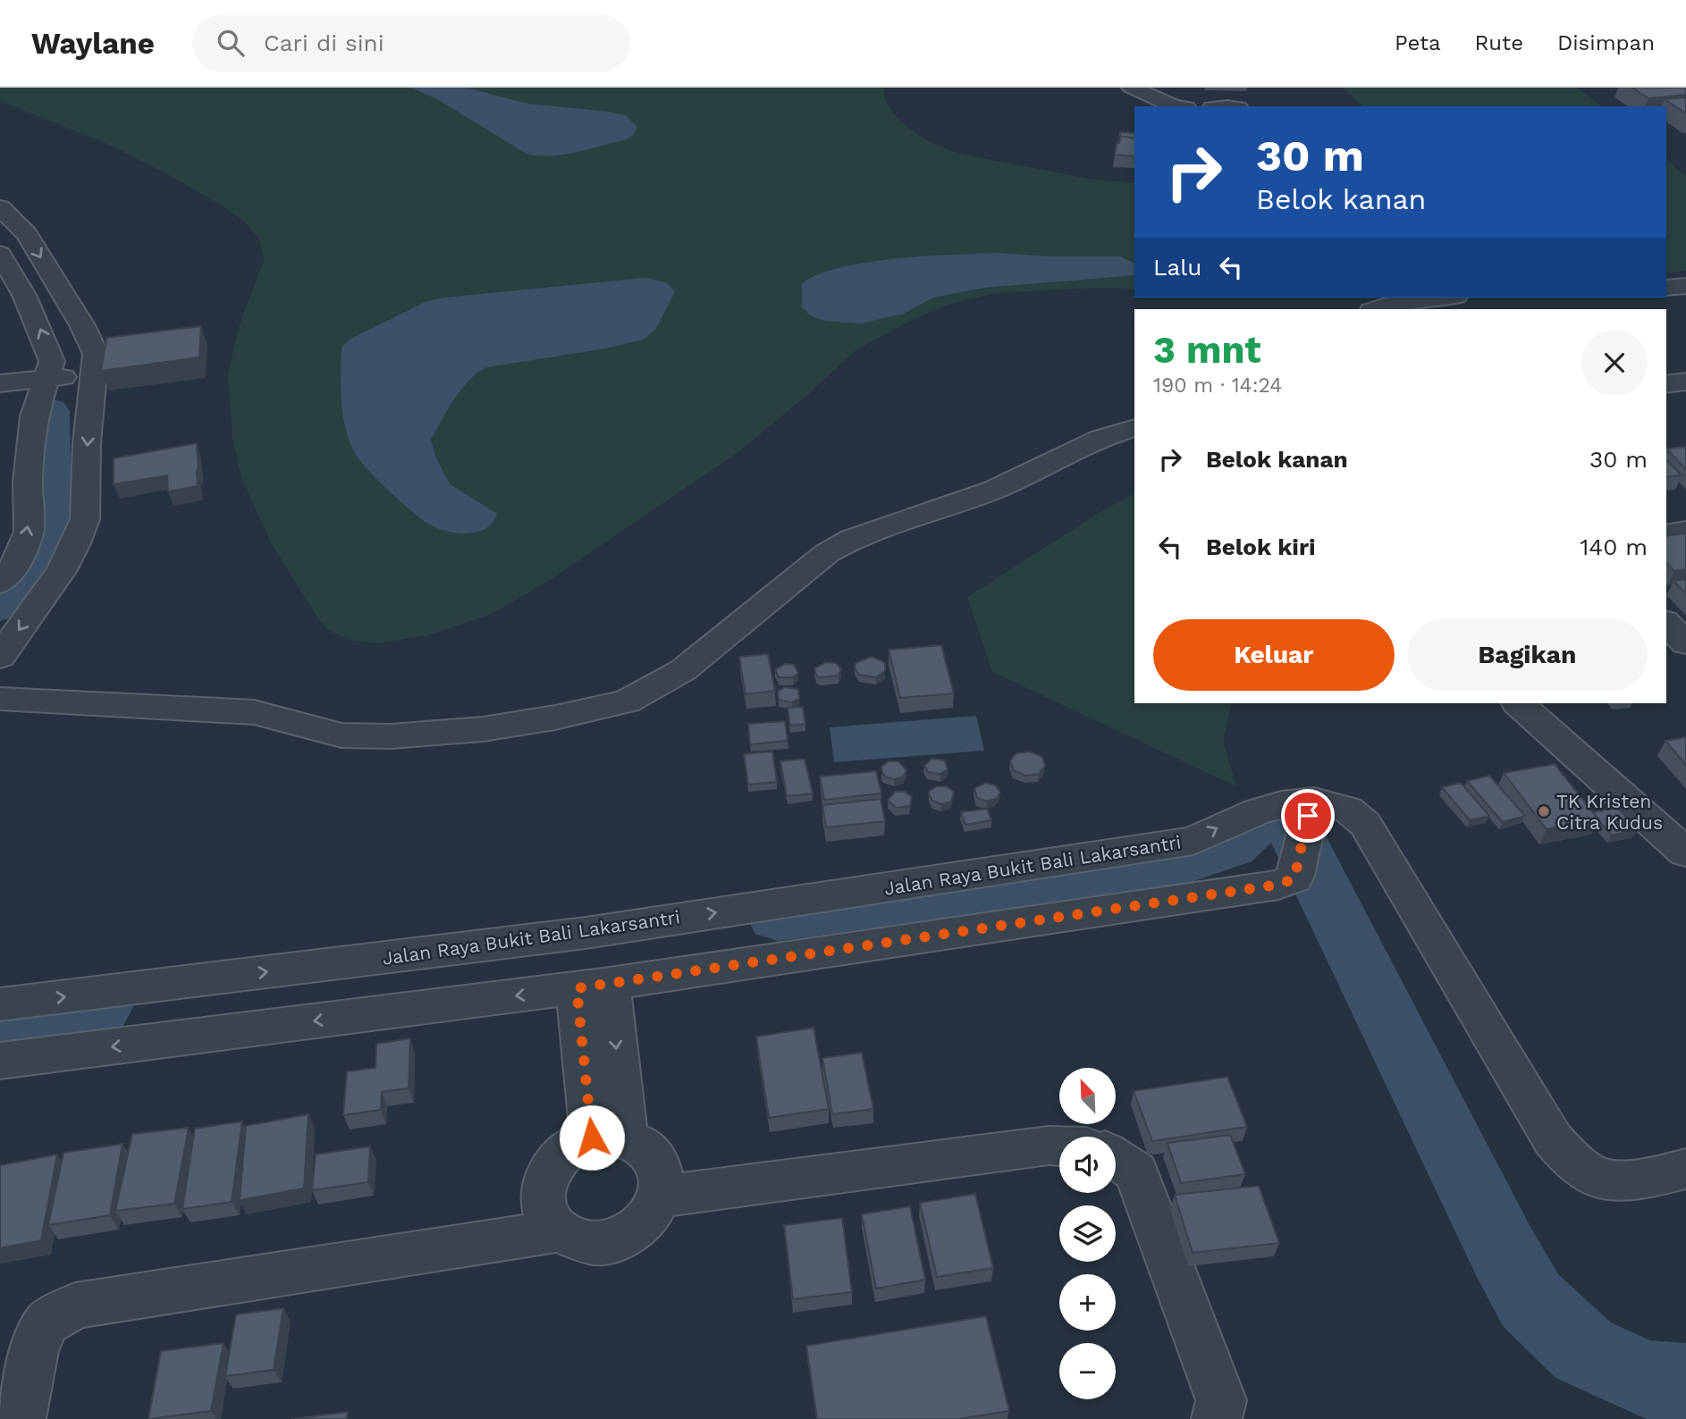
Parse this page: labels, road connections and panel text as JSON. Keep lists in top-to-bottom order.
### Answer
{
  "streets": {
    "street": ["Jalan Raya Bukit Bali Lakarsantri"]
  },
  "places": ["TK Kristen Citra Kudus"],
  "north": "top left",
  "page": {
    "header": "Waylane",
    "search": "Cari di sini",
    "nav": ["Peta", "Rute", "Disimpan"],
    "turn": ["30 m", "Belok kanan"],
    "then": "Lalu",
    "heading": ["3 mnt", "190 m · 14:24"],
    "list": [
      {
        "name": "Belok kanan",
        "value": "30 m"
      },
      {
        "name": "Belok kiri",
        "value": "140 m"
      }
    ],
    "buttons": ["Keluar", "Bagikan"],
    "map_buttons": ["+", "−"]
  }
}
